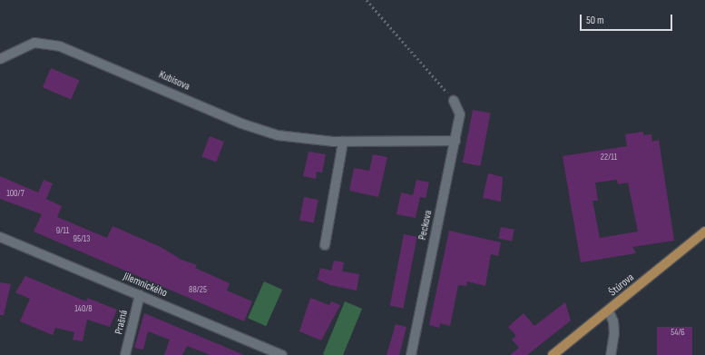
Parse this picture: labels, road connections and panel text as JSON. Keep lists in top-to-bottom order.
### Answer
{
  "streets": {
    "main road": ["Štúrova"],
    "street": [
      "Kubisova",
      "Peckova",
      "Jilemnického",
      "Prašná"
    ]
  },
  "crossings": [
    ["Kubisova", "Peckova"],
    ["Jilemnického", "Prašná"]
  ],
  "house_numbers": [
    "22/11",
    "100/7",
    "9/11",
    "95/13",
    "88/25",
    "140/8",
    "54/6"
  ],
  "scale_bar": "50 m"
}
